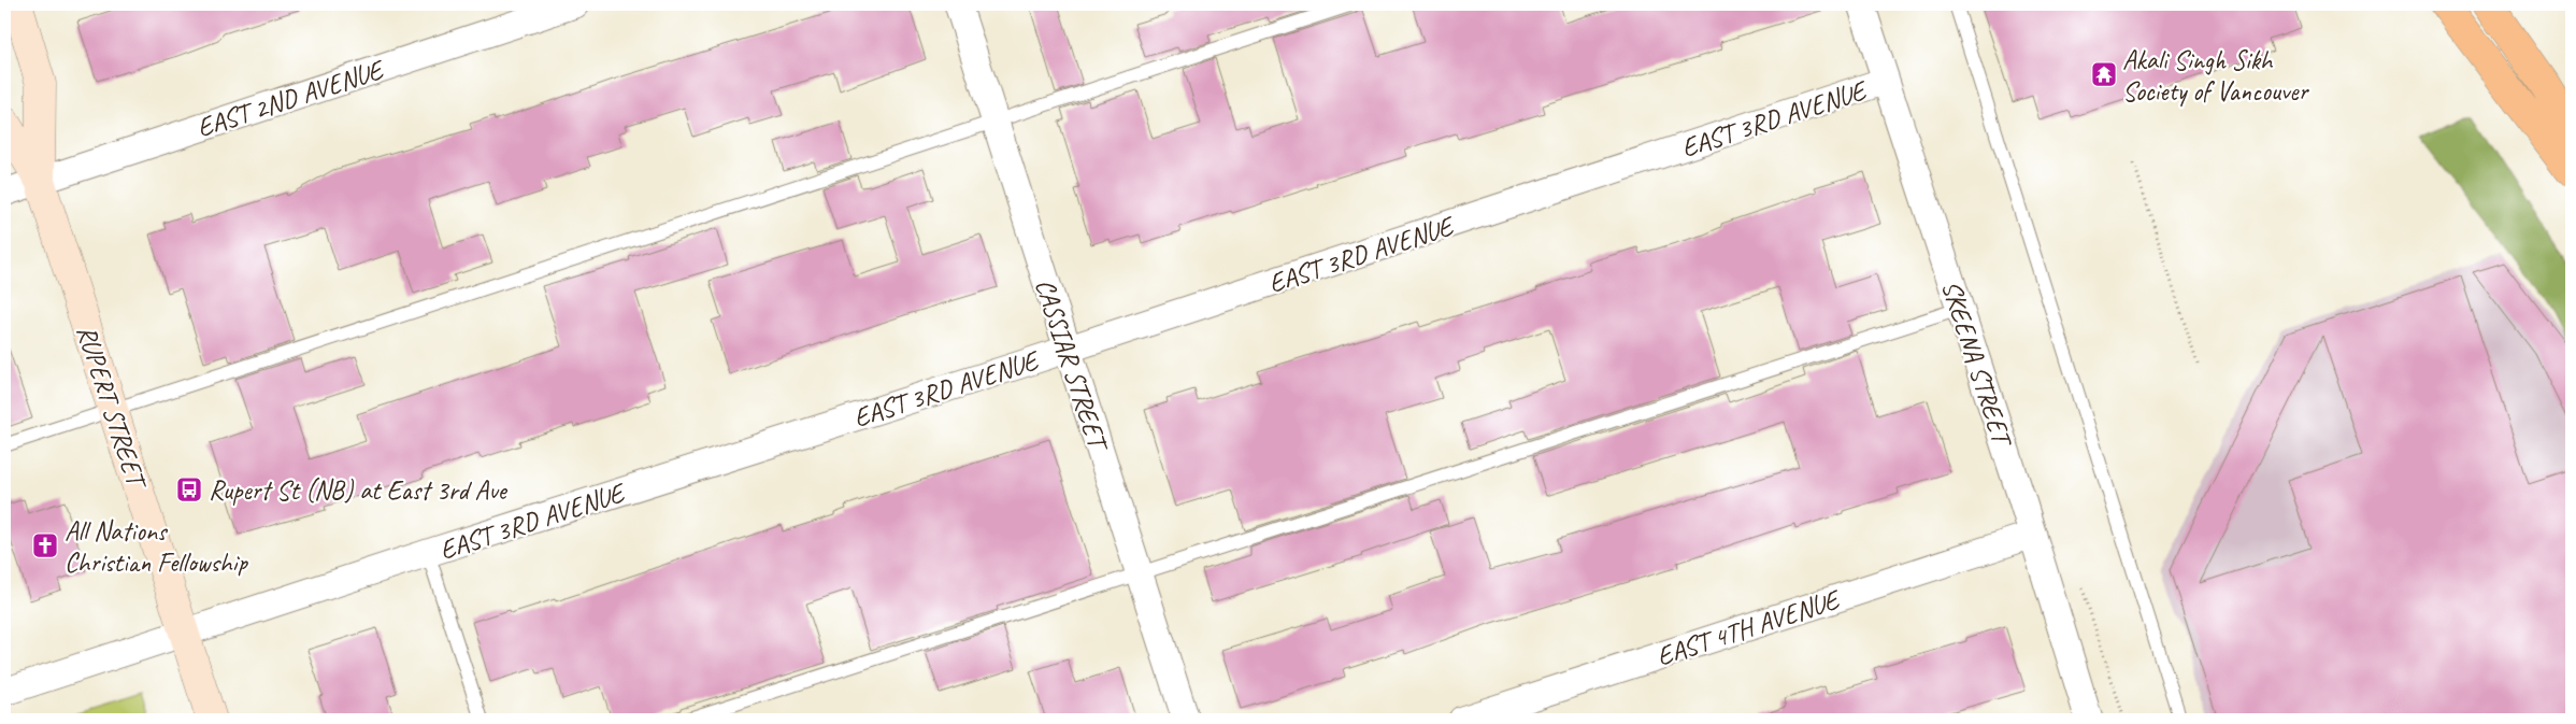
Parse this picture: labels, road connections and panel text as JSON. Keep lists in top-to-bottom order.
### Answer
{
  "streets": {
    "main road": ["RUPERT STREET"],
    "street": [
      "EAST 2ND AVENUE",
      "EAST 3RD AVENUE",
      "SKEENA STREET",
      "CASSIAR STREET",
      "EAST 4TH AVENUE"
    ]
  },
  "crossings": [
    ["EAST 2ND AVENUE", "RUPERT STREET"],
    ["EAST 3RD AVENUE", "SKEENA STREET"],
    ["EAST 3RD AVENUE", "CASSIAR STREET"],
    ["EAST 3RD AVENUE", "RUPERT STREET"],
    ["SKEENA STREET", "EAST 4TH AVENUE"]
  ],
  "places": {
    "temple": ["Akali Singh Sikh Society of Vancouver"],
    "bus stop": ["Rupert St (NB) at East 3rd Ave"],
    "church": ["All Nations Christian Fellowship"]
  }
}
